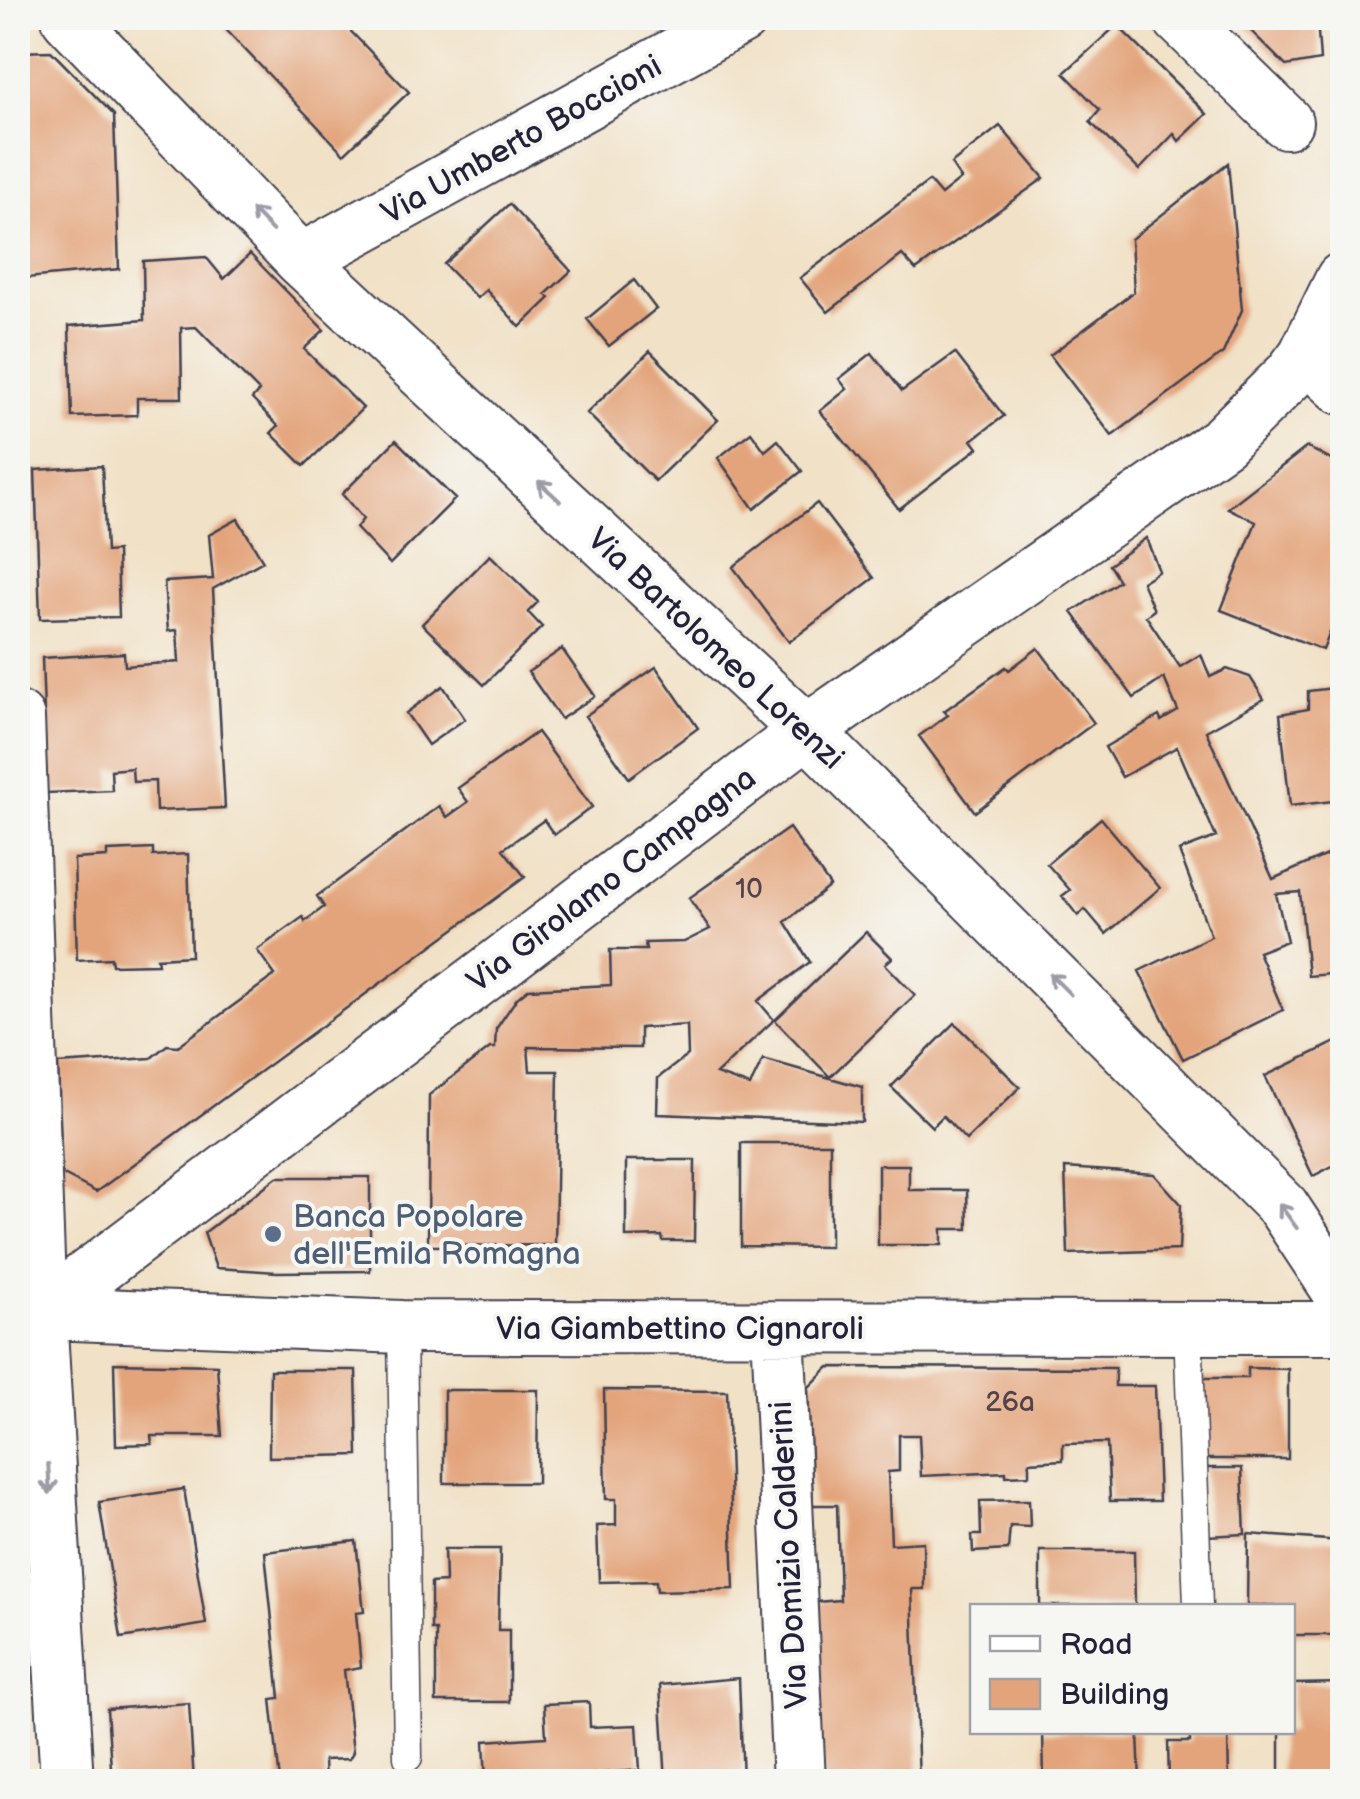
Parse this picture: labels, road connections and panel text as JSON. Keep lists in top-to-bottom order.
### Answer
{
  "streets": {
    "street": [
      "Via Umberto Boccioni",
      "Via Bartolomeo Lorenzi",
      "Via Girolamo Campagna",
      "Via Giambettino Cignaroli",
      "Via Domizio Calderini"
    ]
  },
  "crossings": [
    ["Via Umberto Boccioni", "Via Bartolomeo Lorenzi"],
    ["Via Bartolomeo Lorenzi", "Via Girolamo Campagna"],
    ["Via Girolamo Campagna", "Via Giambettino Cignaroli"],
    ["Via Giambettino Cignaroli", "Via Domizio Calderini"]
  ],
  "one_way": ["Via Bartolomeo Lorenzi"],
  "places": ["Banca Popolare dell'Emila Romagna"],
  "house_numbers": ["10", "26a"],
  "legend": ["Road", "Building"]
}
